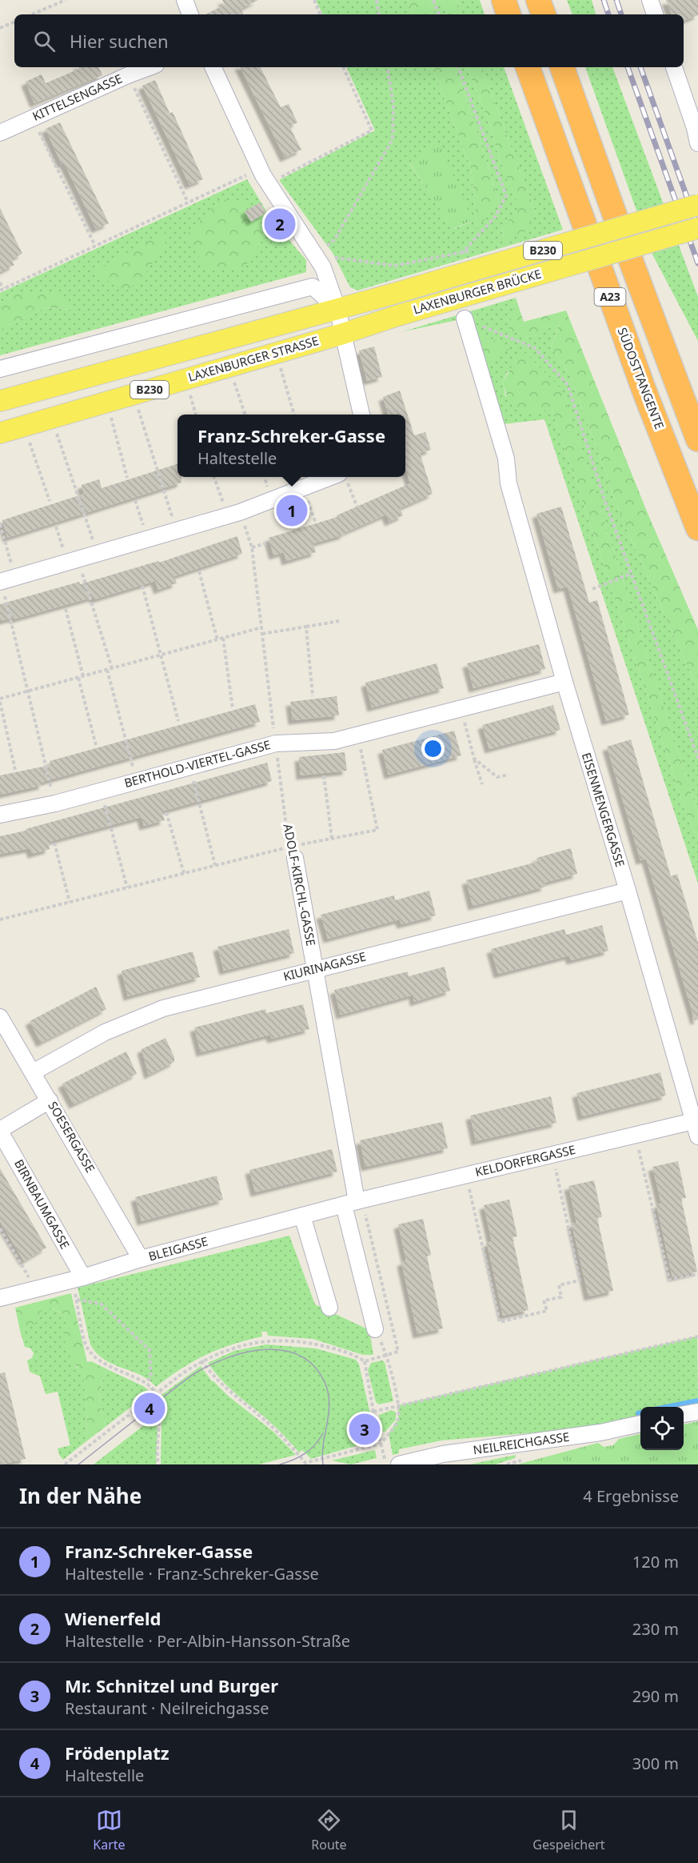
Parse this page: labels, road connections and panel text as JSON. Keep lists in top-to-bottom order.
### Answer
{
  "streets": {
    "highway": ["A23", "SÜDOSTTANGENTE"],
    "main road": ["B230", "LAXENBURGER BRÜCKE", "LAXENBURGER STRASSE"],
    "street": [
      "KITTELSENGASSE",
      "BERTHOLD-VIERTEL-GASSE",
      "EISENMENGERGASSE",
      "ADOLF-KIRCHL-GASSE",
      "KIURINAGASSE",
      "SOESERGASSE",
      "KELDORFERGASSE",
      "BIRNBAUMGASSE",
      "BLEIGASSE",
      "NEILREICHGASSE"
    ]
  },
  "crossings": [
    ["B230", "LAXENBURGER BRÜCKE"],
    ["LAXENBURGER BRÜCKE", "LAXENBURGER STRASSE"],
    ["BERTHOLD-VIERTEL-GASSE", "EISENMENGERGASSE"],
    ["BERTHOLD-VIERTEL-GASSE", "ADOLF-KIRCHL-GASSE"],
    ["EISENMENGERGASSE", "KIURINAGASSE"],
    ["EISENMENGERGASSE", "KELDORFERGASSE"],
    ["ADOLF-KIRCHL-GASSE", "KIURINAGASSE"],
    ["ADOLF-KIRCHL-GASSE", "KELDORFERGASSE"],
    ["ADOLF-KIRCHL-GASSE", "BLEIGASSE"],
    ["KIURINAGASSE", "SOESERGASSE"],
    ["SOESERGASSE", "BIRNBAUMGASSE"],
    ["SOESERGASSE", "BLEIGASSE"],
    ["KELDORFERGASSE", "BLEIGASSE"],
    ["BIRNBAUMGASSE", "BLEIGASSE"]
  ],
  "page": {
    "search": "Hier suchen",
    "pins": [
      "2",
      "1",
      "4",
      "3"
    ],
    "popup": ["Franz-Schreker-Gasse", "Haltestelle"],
    "heading": ["In der Nähe", "4 Ergebnisse"],
    "list": [
      {
        "mark": "1",
        "name": "Franz-Schreker-Gasse",
        "note": "Haltestelle · Franz-Schreker-Gasse",
        "value": "120 m"
      },
      {
        "mark": "2",
        "name": "Wienerfeld",
        "note": "Haltestelle · Per-Albin-Hansson-Straße",
        "value": "230 m"
      },
      {
        "mark": "3",
        "name": "Mr. Schnitzel und Burger",
        "note": "Restaurant · Neilreichgasse",
        "value": "290 m"
      },
      {
        "mark": "4",
        "name": "Frödenplatz",
        "note": "Haltestelle",
        "value": "300 m"
      }
    ],
    "nav": ["Karte", "Route", "Gespeichert"]
  }
}
